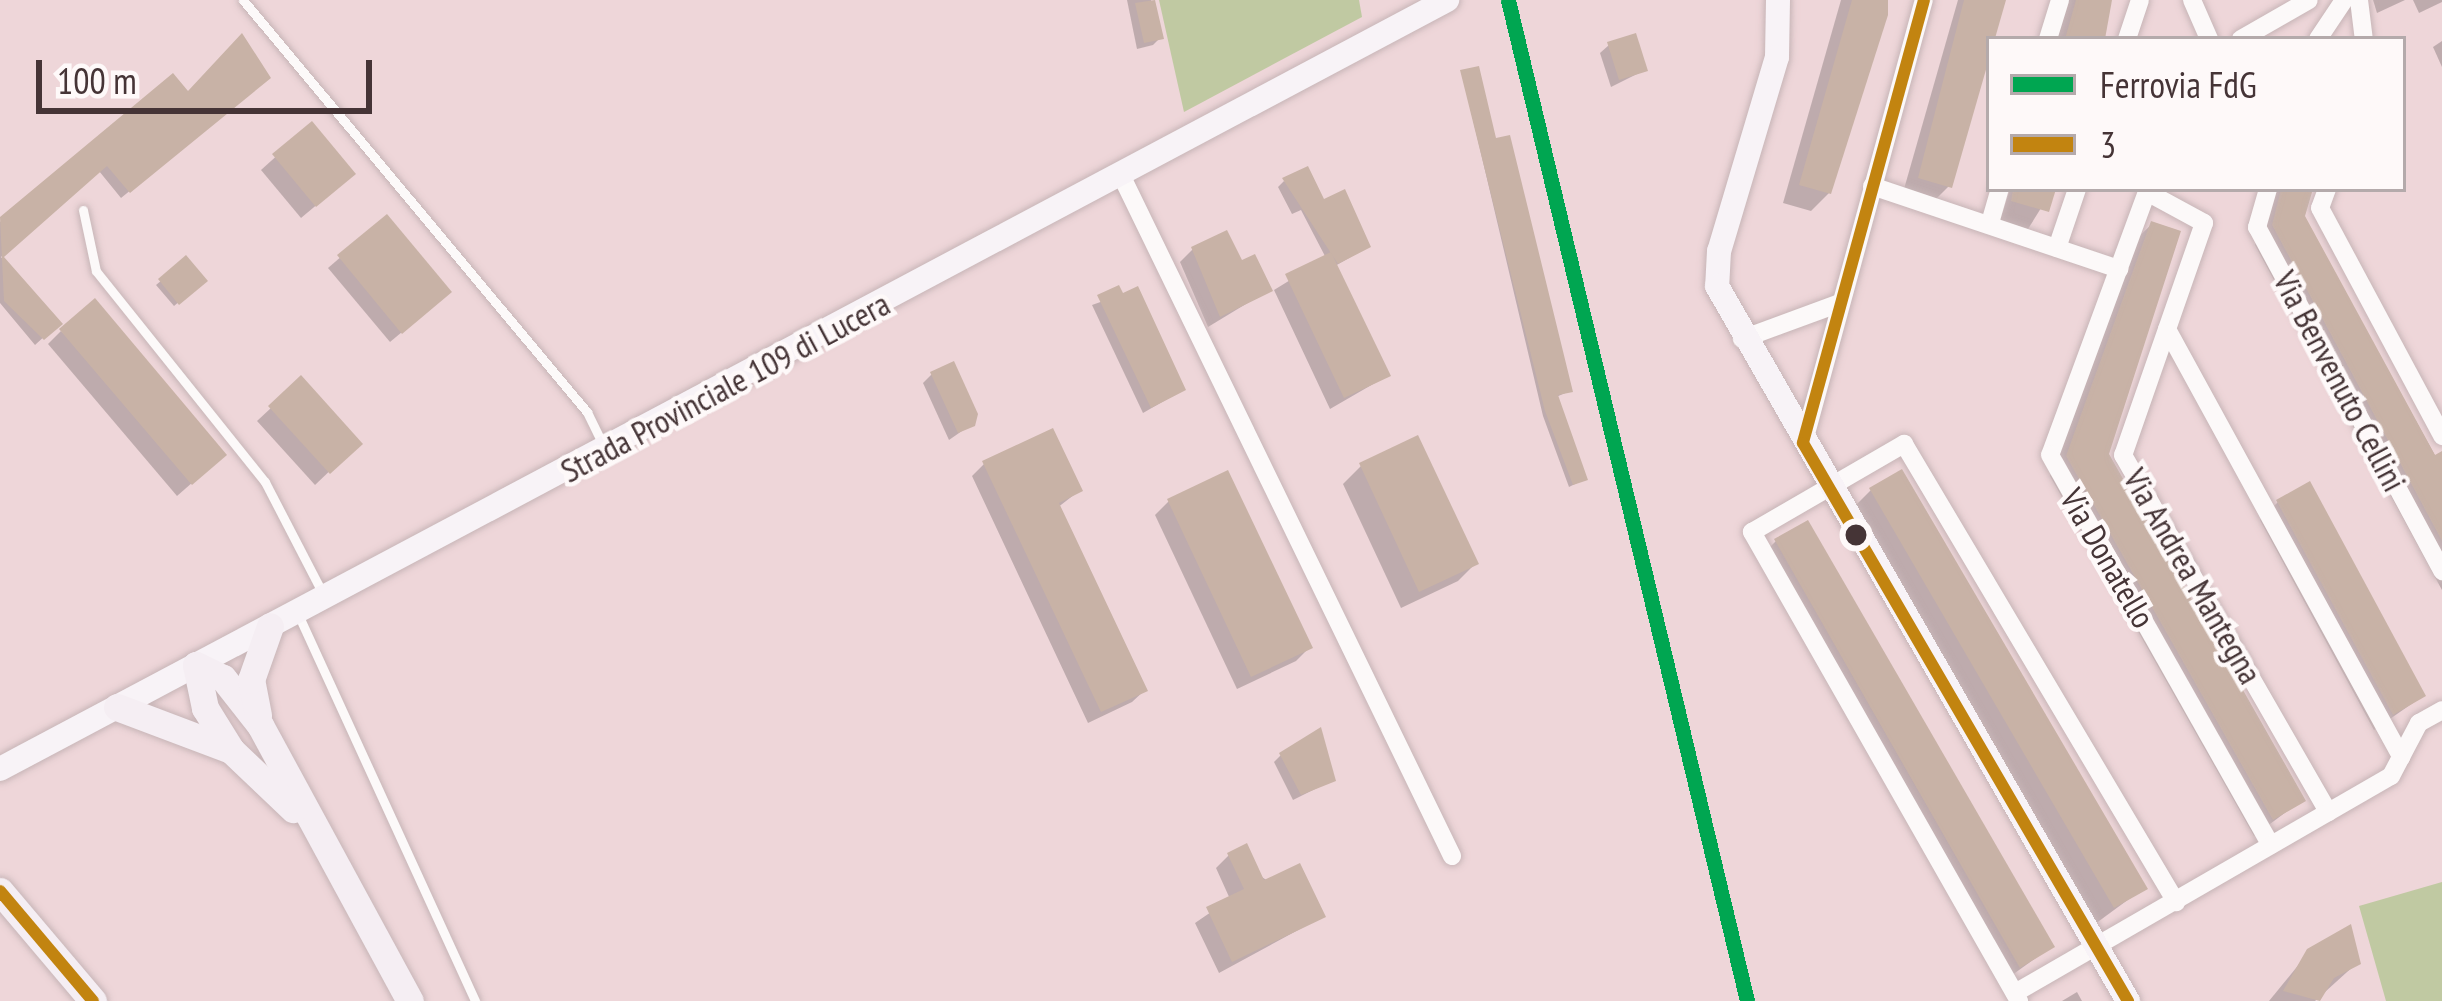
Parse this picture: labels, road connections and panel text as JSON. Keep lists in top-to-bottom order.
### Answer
{
  "streets": {
    "main road": ["Strada Provinciale 109 di Lucera"],
    "street": ["Via Benvenuto Cellini", "Via Donatello", "Via Andrea Mantegna"]
  },
  "lines": ["rail line FdG", "transit line 3"],
  "legend": ["Ferrovia FdG", "3"],
  "scale_bar": "100 m"
}
